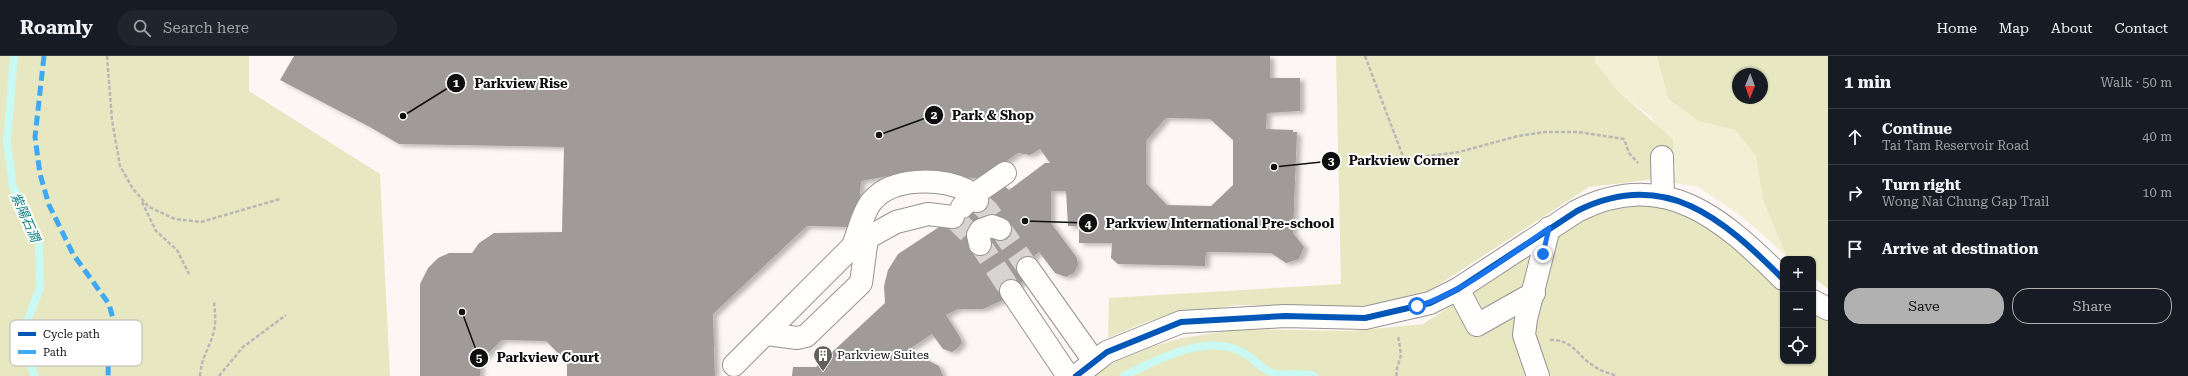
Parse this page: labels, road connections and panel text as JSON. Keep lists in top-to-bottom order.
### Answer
{
  "water": ["紫陽石澗"],
  "places": {
    "other": [
      "Parkview Rise",
      "Park & Shop",
      "Parkview Corner",
      "Parkview International Pre-school",
      "Parkview Court"
    ],
    "building": ["Parkview Suites"]
  },
  "legend": ["Cycle path", "Path"],
  "north": "bottom",
  "page": {
    "header": "Roamly",
    "search": "Search here",
    "nav": [
      "Home",
      "Map",
      "About",
      "Contact"
    ],
    "heading": ["1 min", "Walk · 50 m"],
    "list": [
      ["Continue", "Tai Tam Reservoir Road", "40 m"],
      ["Turn right", "Wong Nai Chung Gap Trail", "10 m"],
      "Arrive at destination"
    ],
    "map_buttons": ["+", "−"],
    "buttons": ["Save", "Share"]
  }
}
